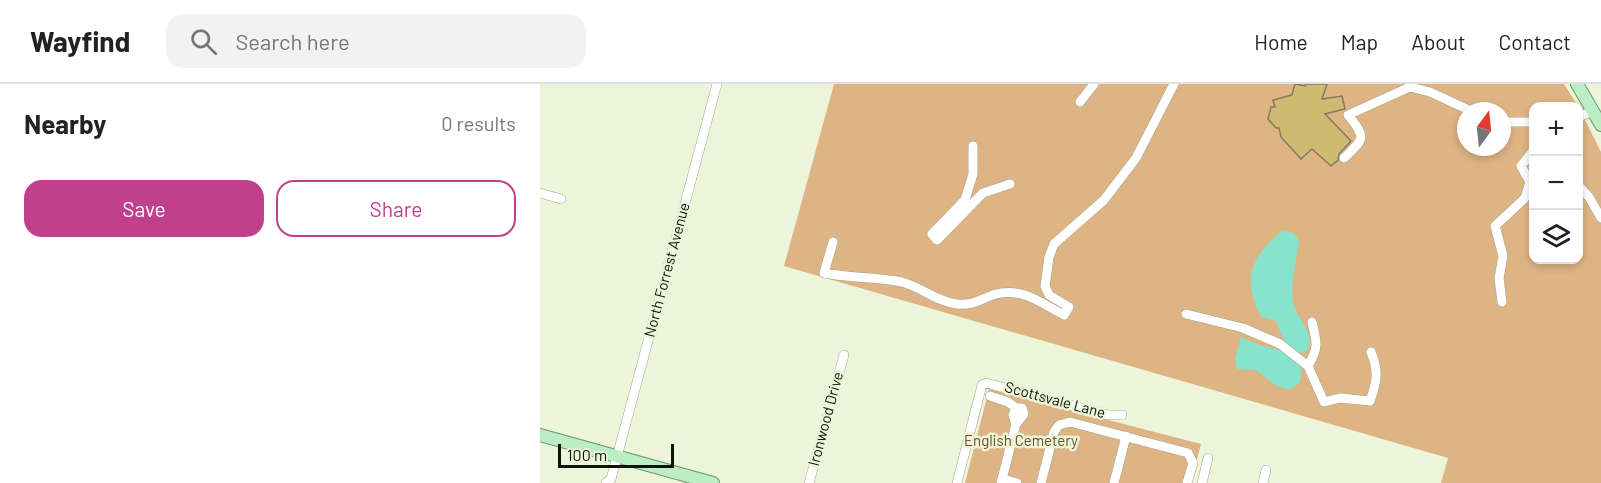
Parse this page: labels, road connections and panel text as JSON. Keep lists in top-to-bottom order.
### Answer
{
  "streets": {
    "street": ["North Forrest Avenue", "Scottsvale Lane", "Ironwood Drive"]
  },
  "parks": ["English Cemetery"],
  "scale_bar": "100 m",
  "north": "top",
  "page": {
    "header": "Wayfind",
    "search": "Search here",
    "nav": [
      "Home",
      "Map",
      "About",
      "Contact"
    ],
    "heading": ["Nearby", "0 results"],
    "map_buttons": ["+", "−"],
    "buttons": ["Save", "Share"],
    "scale": "100 m"
  }
}
